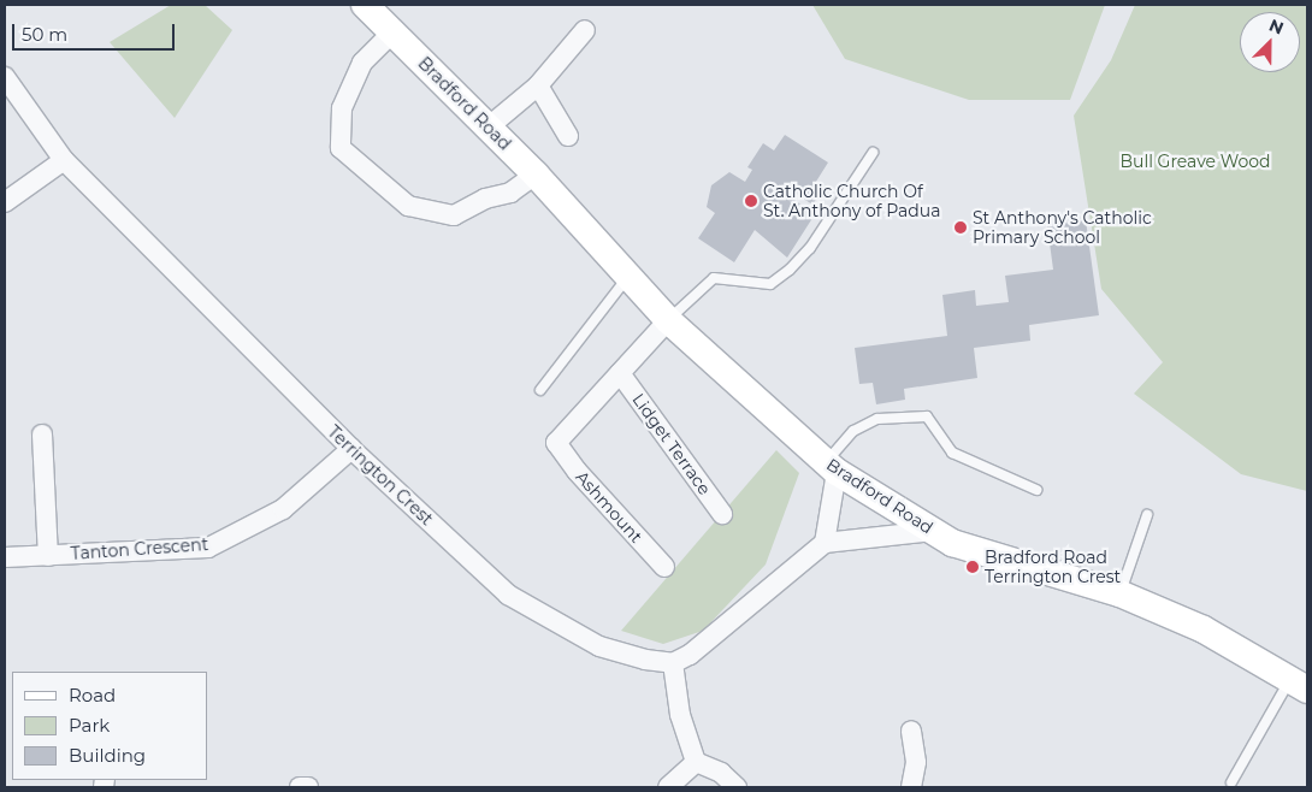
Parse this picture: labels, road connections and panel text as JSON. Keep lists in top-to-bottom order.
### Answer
{
  "streets": {
    "street": [
      "Bradford Road",
      "Lidget Terrace",
      "Terrington Crest",
      "Ashmount",
      "Tanton Crescent"
    ]
  },
  "crossings": [
    ["Bradford Road", "Lidget Terrace"],
    ["Lidget Terrace", "Ashmount"],
    ["Terrington Crest", "Tanton Crescent"]
  ],
  "parks": ["Bull Greave Wood"],
  "places": ["Catholic Church Of St. Anthony of Padua", "St Anthony's Catholic Primary School", "Bradford Road Terrington Crest"],
  "legend": ["Road", "Park", "Building"],
  "scale_bar": "50 m",
  "north": "top right"
}
